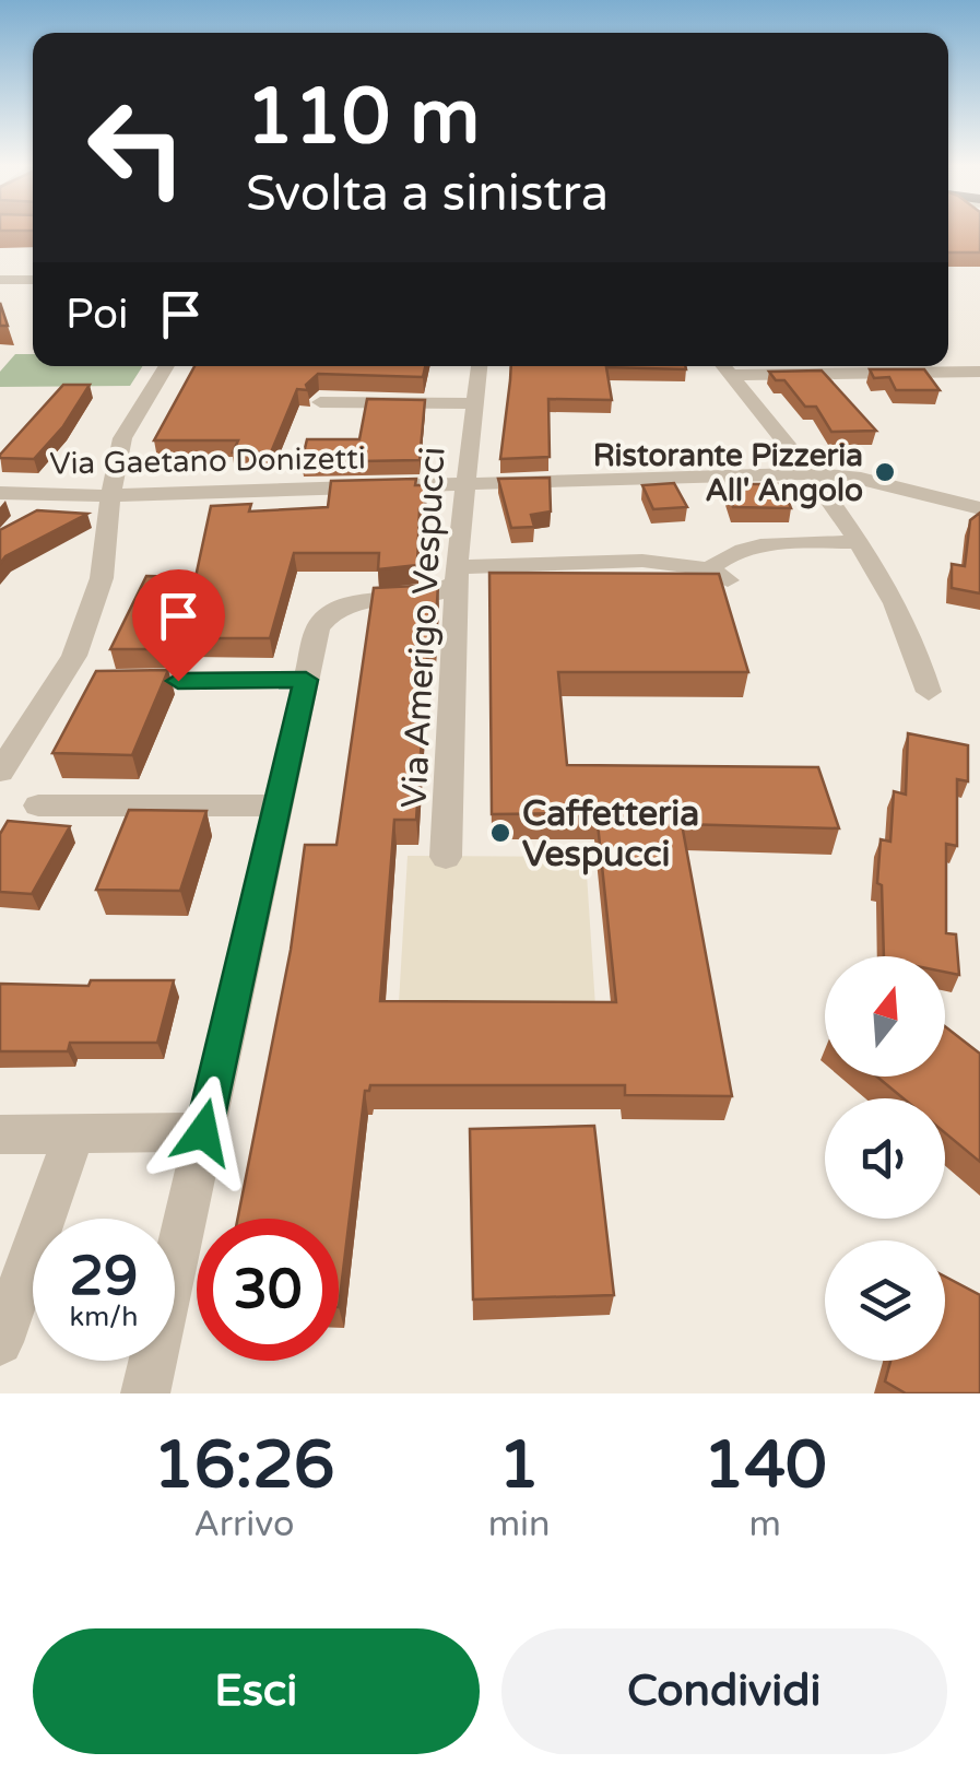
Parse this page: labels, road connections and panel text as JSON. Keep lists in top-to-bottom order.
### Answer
{
  "streets": {
    "street": ["Via Gaetano Donizetti", "Via Amerigo Vespucci"]
  },
  "crossings": [
    ["Via Gaetano Donizetti", "Via Amerigo Vespucci"]
  ],
  "places": ["Ristorante Pizzeria All' Angolo", "Caffetteria Vespucci"],
  "north": "top",
  "page": {
    "turn": ["110 m", "Svolta a sinistra"],
    "then": "Poi",
    "speed": "29 km/h",
    "limit": "30",
    "eta": [
      "16:26",
      "Arrivo",
      "1",
      "min",
      "140",
      "m"
    ],
    "buttons": ["Esci", "Condividi"]
  }
}
